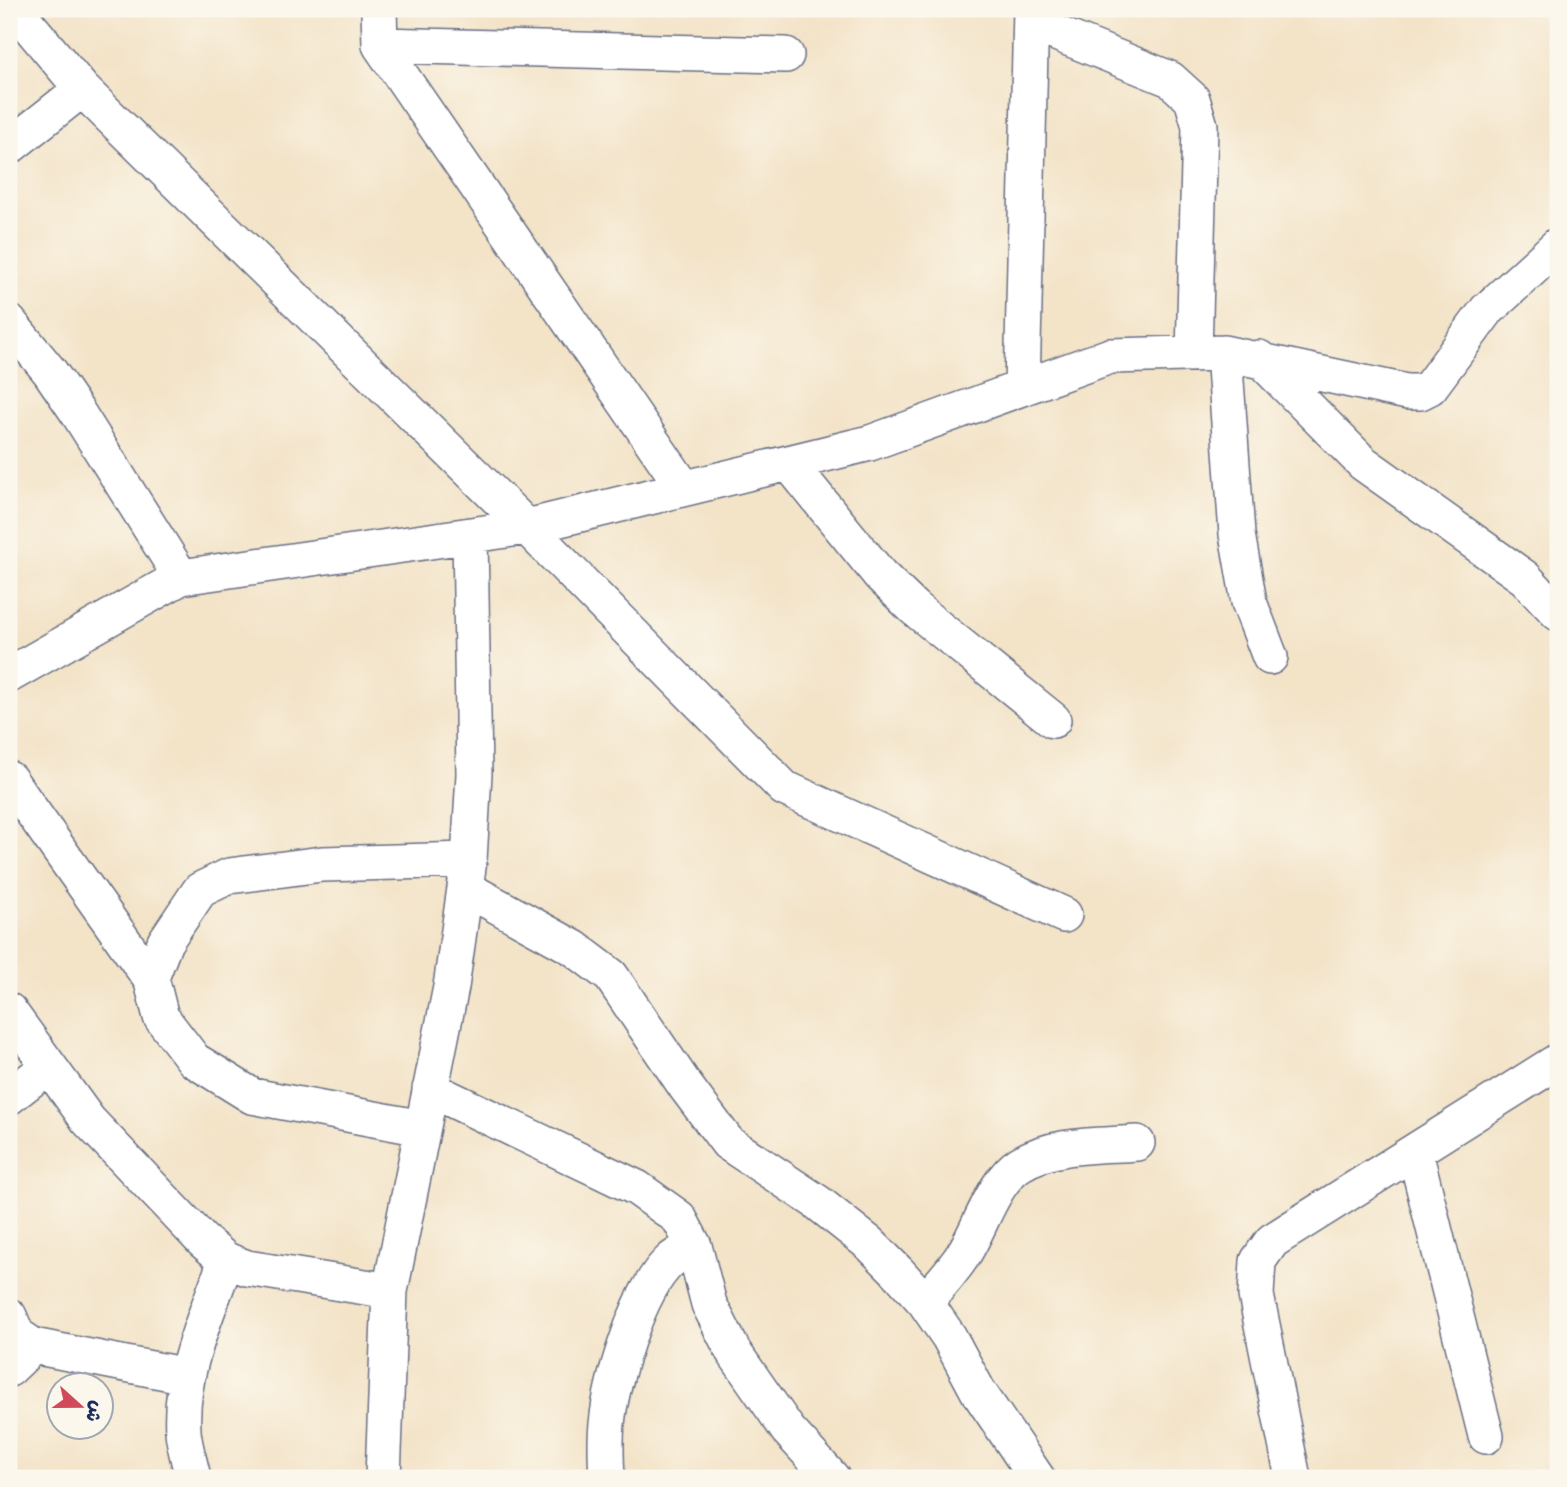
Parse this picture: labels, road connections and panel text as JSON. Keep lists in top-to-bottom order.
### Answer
{
  "north": "right"
}
